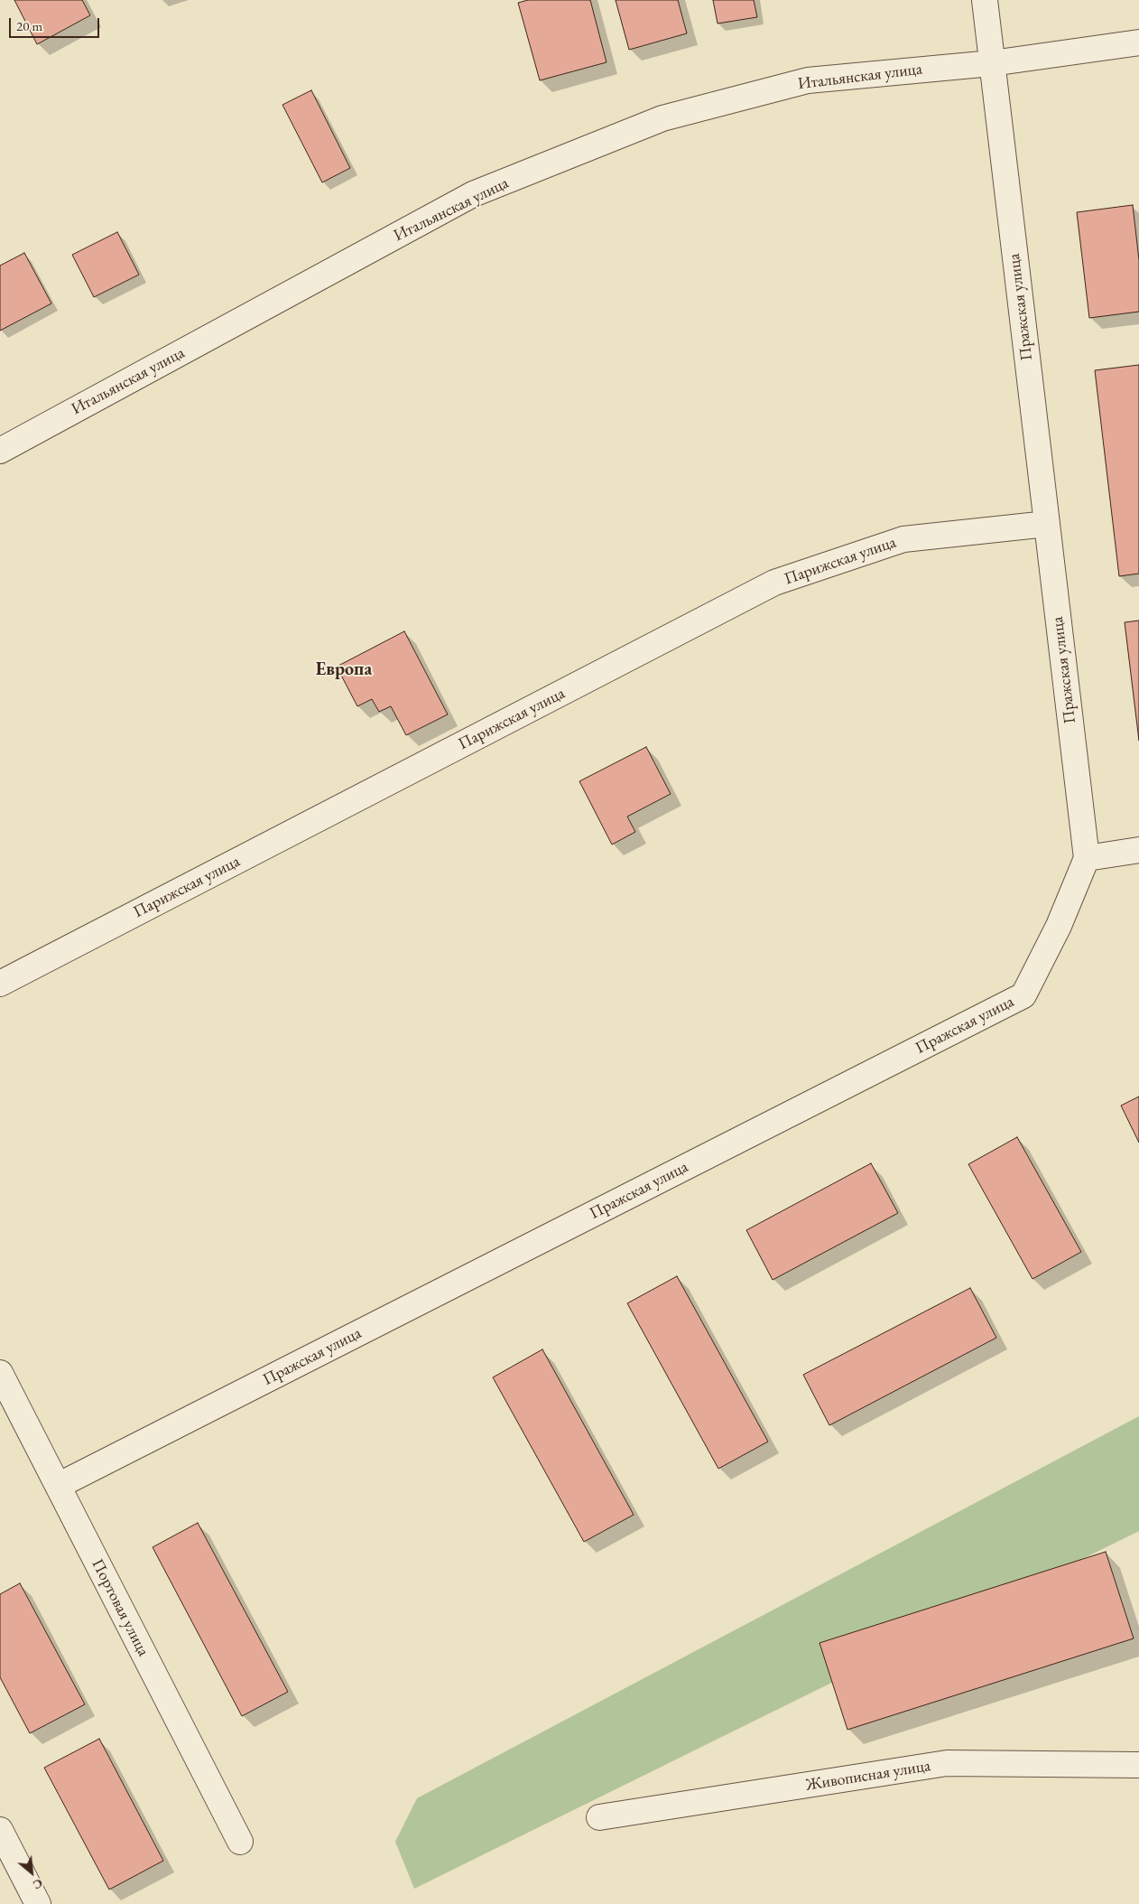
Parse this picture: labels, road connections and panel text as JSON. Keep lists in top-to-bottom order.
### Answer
{
  "streets": {
    "street": [
      "Итальянская улица",
      "Пражская улица",
      "Парижская улица",
      "Портовая улица",
      "Живописная улица"
    ]
  },
  "crossings": [
    ["Итальянская улица", "Пражская улица"],
    ["Пражская улица", "Парижская улица"],
    ["Пражская улица", "Портовая улица"]
  ],
  "districts": ["Европа"],
  "scale_bar": "20 m",
  "north": "bottom right"
}
